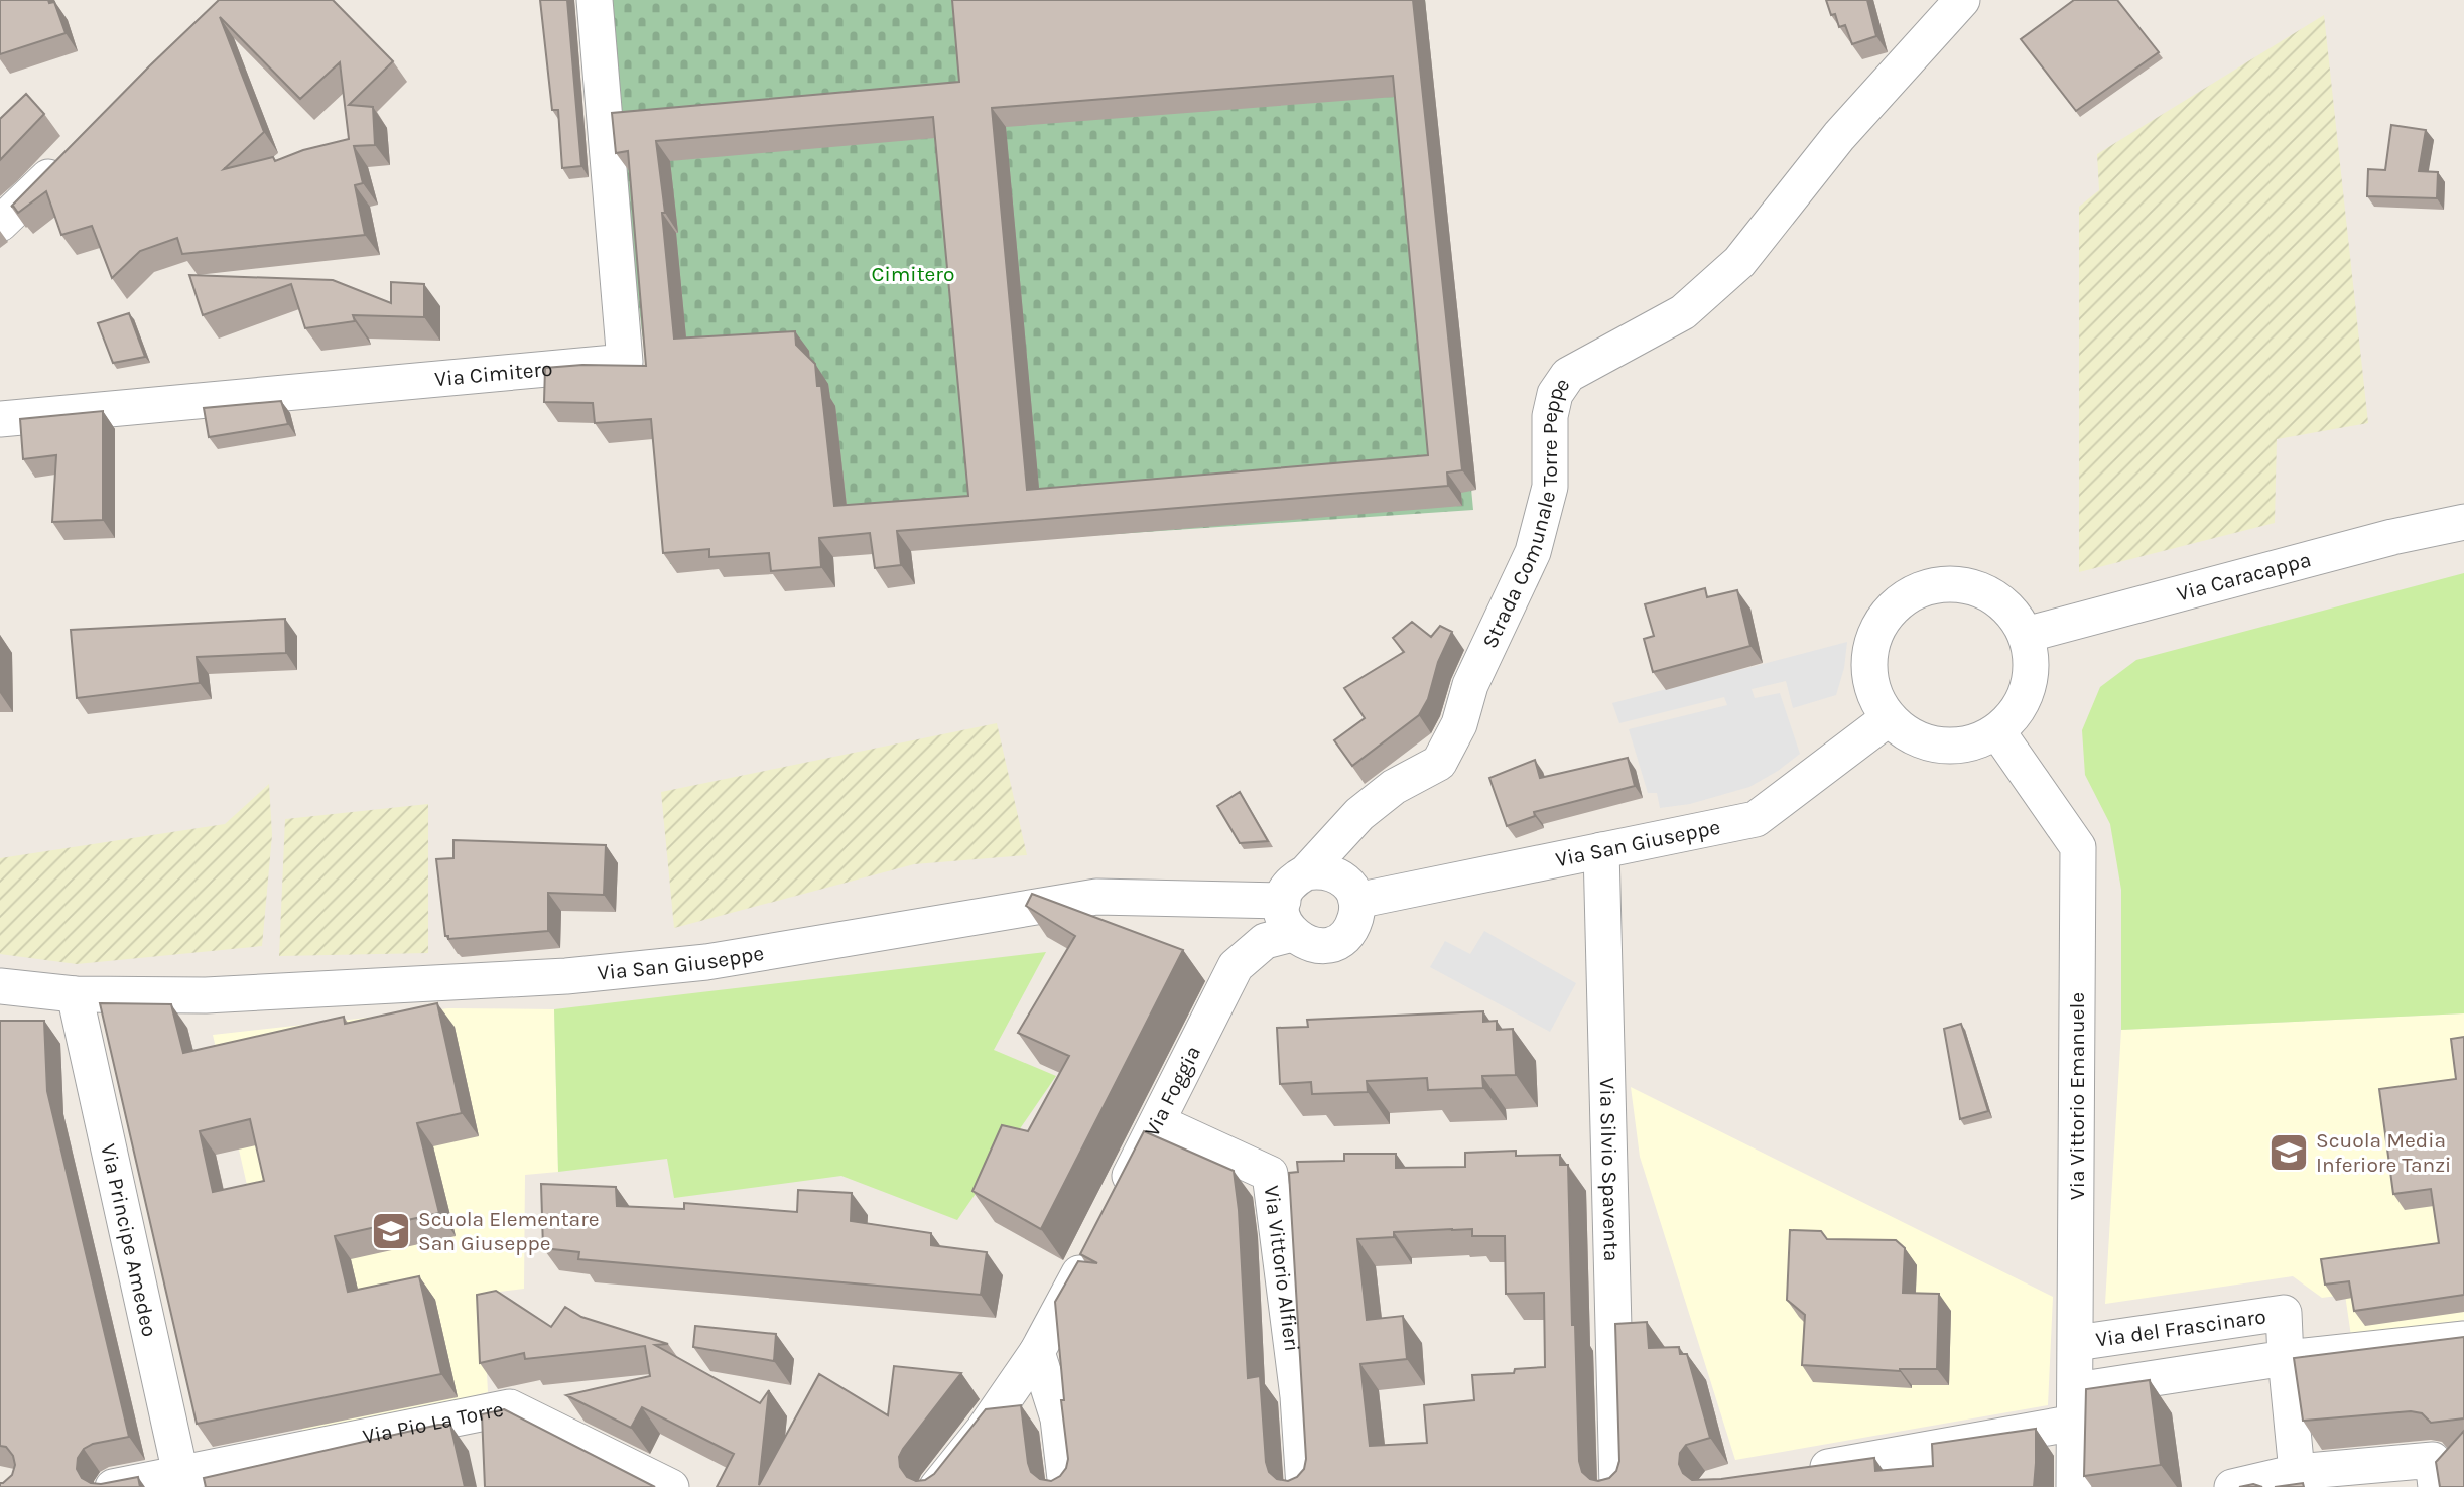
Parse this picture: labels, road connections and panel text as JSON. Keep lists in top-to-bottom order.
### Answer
{
  "streets": {
    "street": [
      "Via Cimitero",
      "Strada Comunale Torre Peppe",
      "Via Caracappa",
      "Via San Giuseppe",
      "Via Foggia",
      "Via Vittorio Emanuele",
      "Via Silvio Spaventa",
      "Via Principe Amedeo",
      "Via Vittorio Alfieri",
      "Via del Frascinaro",
      "Via Pio La Torre"
    ]
  },
  "crossings": [
    ["Strada Comunale Torre Peppe", "Via San Giuseppe"],
    ["Strada Comunale Torre Peppe", "Via Foggia"],
    ["Via Caracappa", "Via San Giuseppe"],
    ["Via Caracappa", "Via Vittorio Emanuele"],
    ["Via San Giuseppe", "Via Foggia"],
    ["Via San Giuseppe", "Via Vittorio Emanuele"],
    ["Via San Giuseppe", "Via Silvio Spaventa"],
    ["Via San Giuseppe", "Via Principe Amedeo"],
    ["Via Foggia", "Via Vittorio Alfieri"],
    ["Via Vittorio Emanuele", "Via del Frascinaro"],
    ["Via Principe Amedeo", "Via Pio La Torre"]
  ],
  "parks": ["Cimitero"],
  "places": {
    "school or university": ["Scuola Media Inferiore Tanzi", "Scuola Elementare San Giuseppe"]
  }
}
